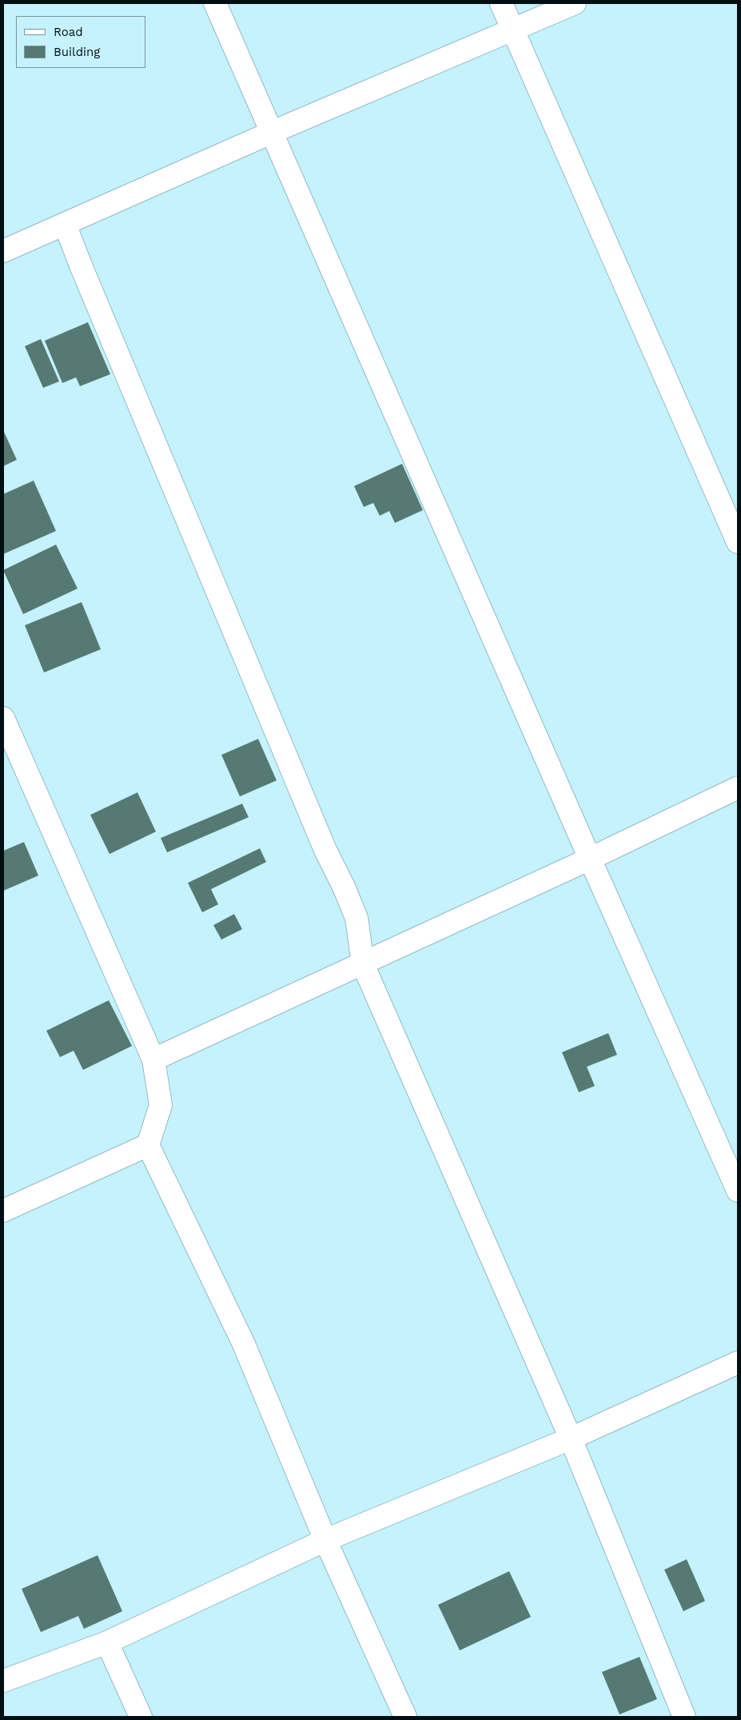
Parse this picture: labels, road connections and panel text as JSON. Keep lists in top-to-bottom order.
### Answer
{
  "legend": ["Road", "Building"]
}
